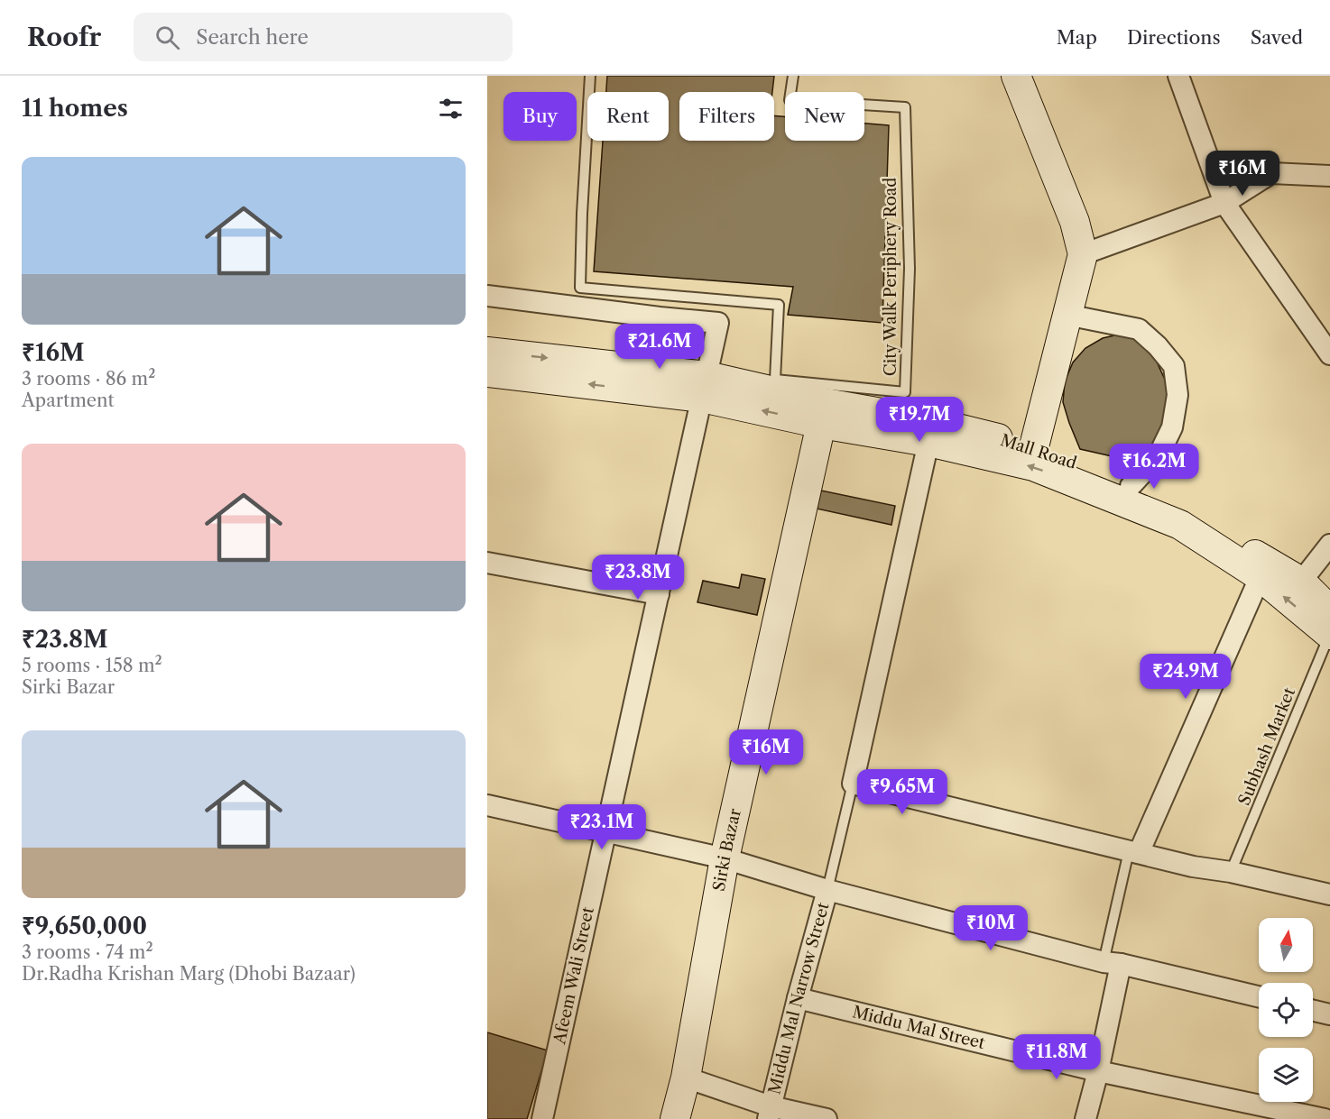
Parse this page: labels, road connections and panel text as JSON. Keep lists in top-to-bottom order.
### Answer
{
  "streets": {
    "main road": ["Mall Road", "Sirki Bazar"],
    "street": ["Afeem Wali Street", "Middu Mal Narrow Street", "Middu Mal Street"],
    "lane": ["City Walk Periphery Road", "Subhash Market"]
  },
  "crossings": [
    ["City Walk Periphery Road", "Mall Road"],
    ["City Walk Periphery Road", "Sirki Bazar"],
    ["Mall Road", "Sirki Bazar"],
    ["Mall Road", "Afeem Wali Street"],
    ["Middu Mal Narrow Street", "Middu Mal Street"]
  ],
  "north": "top",
  "page": {
    "header": "Roofr",
    "search": "Search here",
    "nav": ["Map", "Directions", "Saved"],
    "heading": "11 homes",
    "chip": [
      "Buy",
      "Rent",
      "Filters",
      "New"
    ],
    "list": [
      {
        "name": "₹16M",
        "note": "3 rooms · 86 m² · Apartment"
      },
      {
        "name": "₹23.8M",
        "note": "5 rooms · 158 m² · Sirki Bazar"
      },
      {
        "name": "₹9,650,000",
        "note": "3 rooms · 74 m² · Dr.Radha Krishan Marg (Dhobi Bazaar)"
      }
    ],
    "price": [
      "₹16M",
      "₹21.6M",
      "₹19.7M",
      "₹16.2M",
      "₹23.8M",
      "₹24.9M",
      "₹16M",
      "₹9.65M",
      "₹23.1M",
      "₹10M",
      "₹11.8M"
    ]
  }
}
